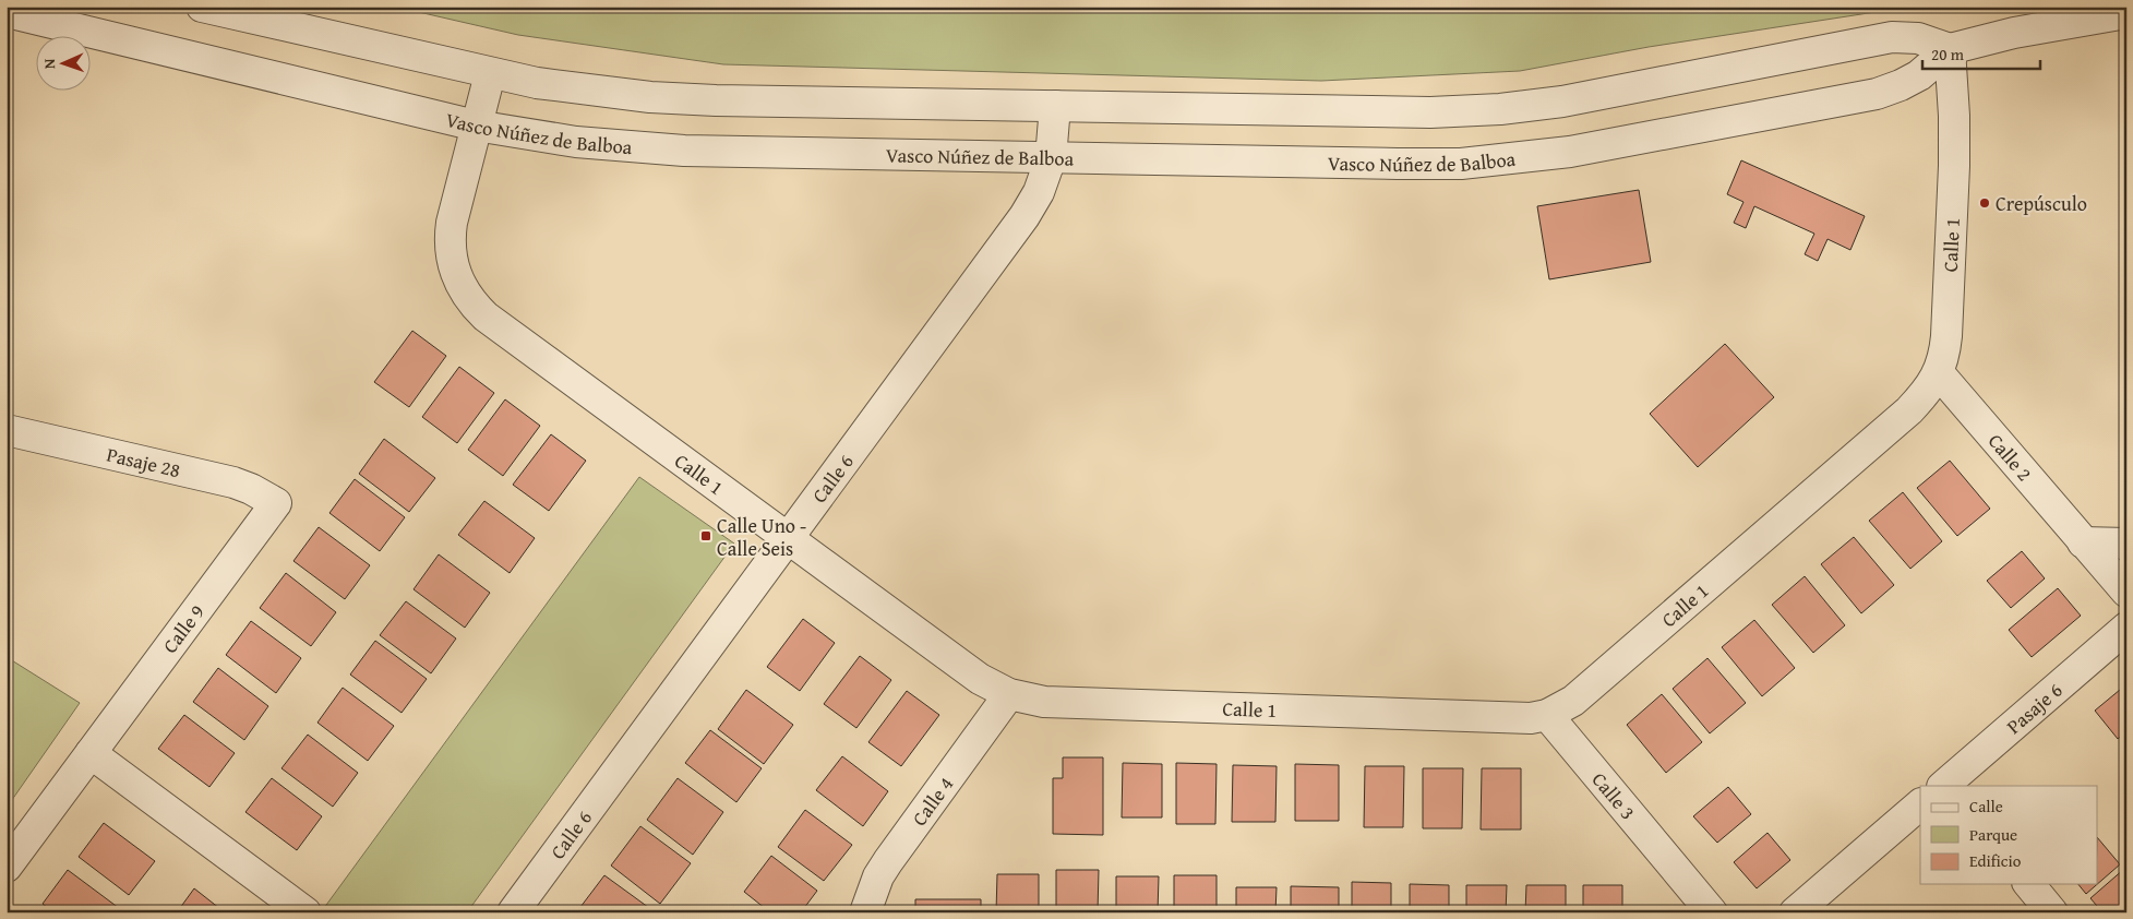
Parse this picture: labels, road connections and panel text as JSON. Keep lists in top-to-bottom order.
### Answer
{
  "streets": {
    "street": [
      "Vasco Núñez de Balboa",
      "Calle 1",
      "Calle 2",
      "Pasaje 28",
      "Calle 6",
      "Calle 9",
      "Pasaje 6",
      "Calle 3",
      "Calle 4"
    ]
  },
  "crossings": [
    ["Vasco Núñez de Balboa", "Calle 1"],
    ["Vasco Núñez de Balboa", "Calle 6"],
    ["Calle 1", "Calle 2"],
    ["Calle 1", "Calle 6"],
    ["Calle 1", "Calle 3"],
    ["Calle 1", "Calle 4"],
    ["Pasaje 28", "Calle 9"]
  ],
  "places": {
    "other": ["Crepúsculo"],
    "transit": ["Calle Uno - Calle Seis"]
  },
  "legend": ["Calle", "Parque", "Edificio"],
  "scale_bar": "20 m",
  "north": "left"
}
